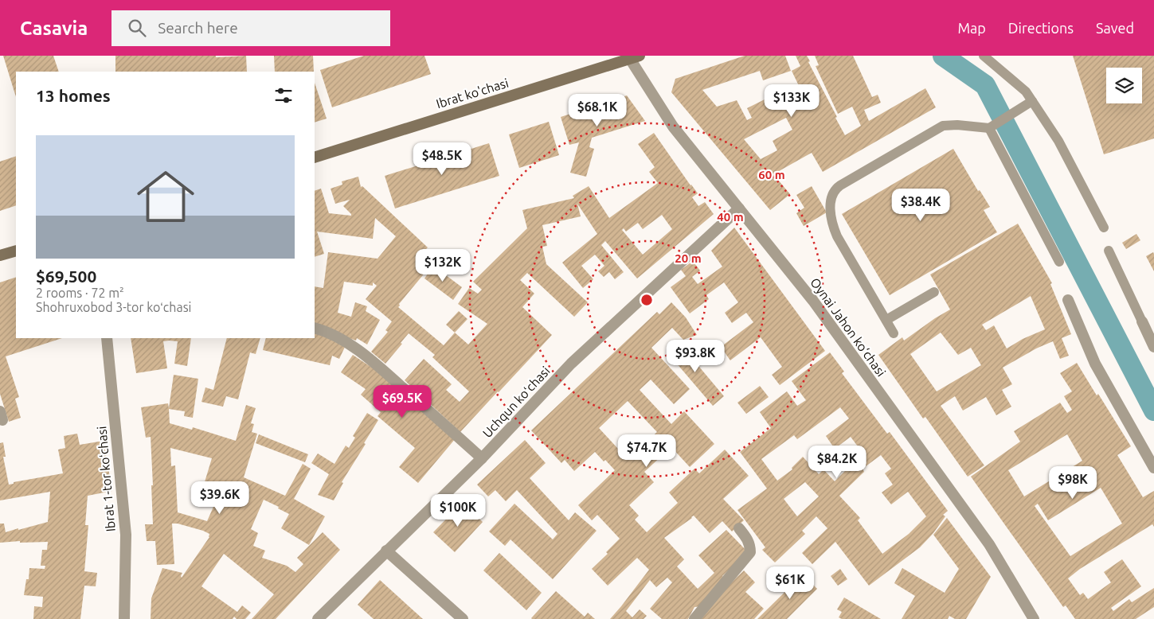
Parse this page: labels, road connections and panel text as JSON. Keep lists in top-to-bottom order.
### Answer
{
  "streets": {
    "main road": ["Ibrat ko'chasi"],
    "street": ["Oynai Jahon ko‘chasi", "Uchqun koʻchasi", "Ibrat 1-tor koʻchasi"]
  },
  "crossings": [
    ["Ibrat ko'chasi", "Oynai Jahon ko‘chasi"],
    ["Oynai Jahon ko‘chasi", "Uchqun koʻchasi"]
  ],
  "page": {
    "header": "Casavia",
    "search": "Search here",
    "nav": ["Map", "Directions", "Saved"],
    "heading": "13 homes",
    "price": [
      "$133K",
      "$68.1K",
      "$48.5K",
      "$38.4K",
      "$132K",
      "$93.8K",
      "$69.5K",
      "$74.7K",
      "$84.2K",
      "$98K",
      "$39.6K",
      "$100K",
      "$61K"
    ],
    "list": [
      {
        "name": "$69,500",
        "note": "2 rooms · 72 m² · Shohruxobod 3-tor koʻchasi"
      }
    ]
  },
  "rings": ["60 m", "40 m", "20 m"]
}
